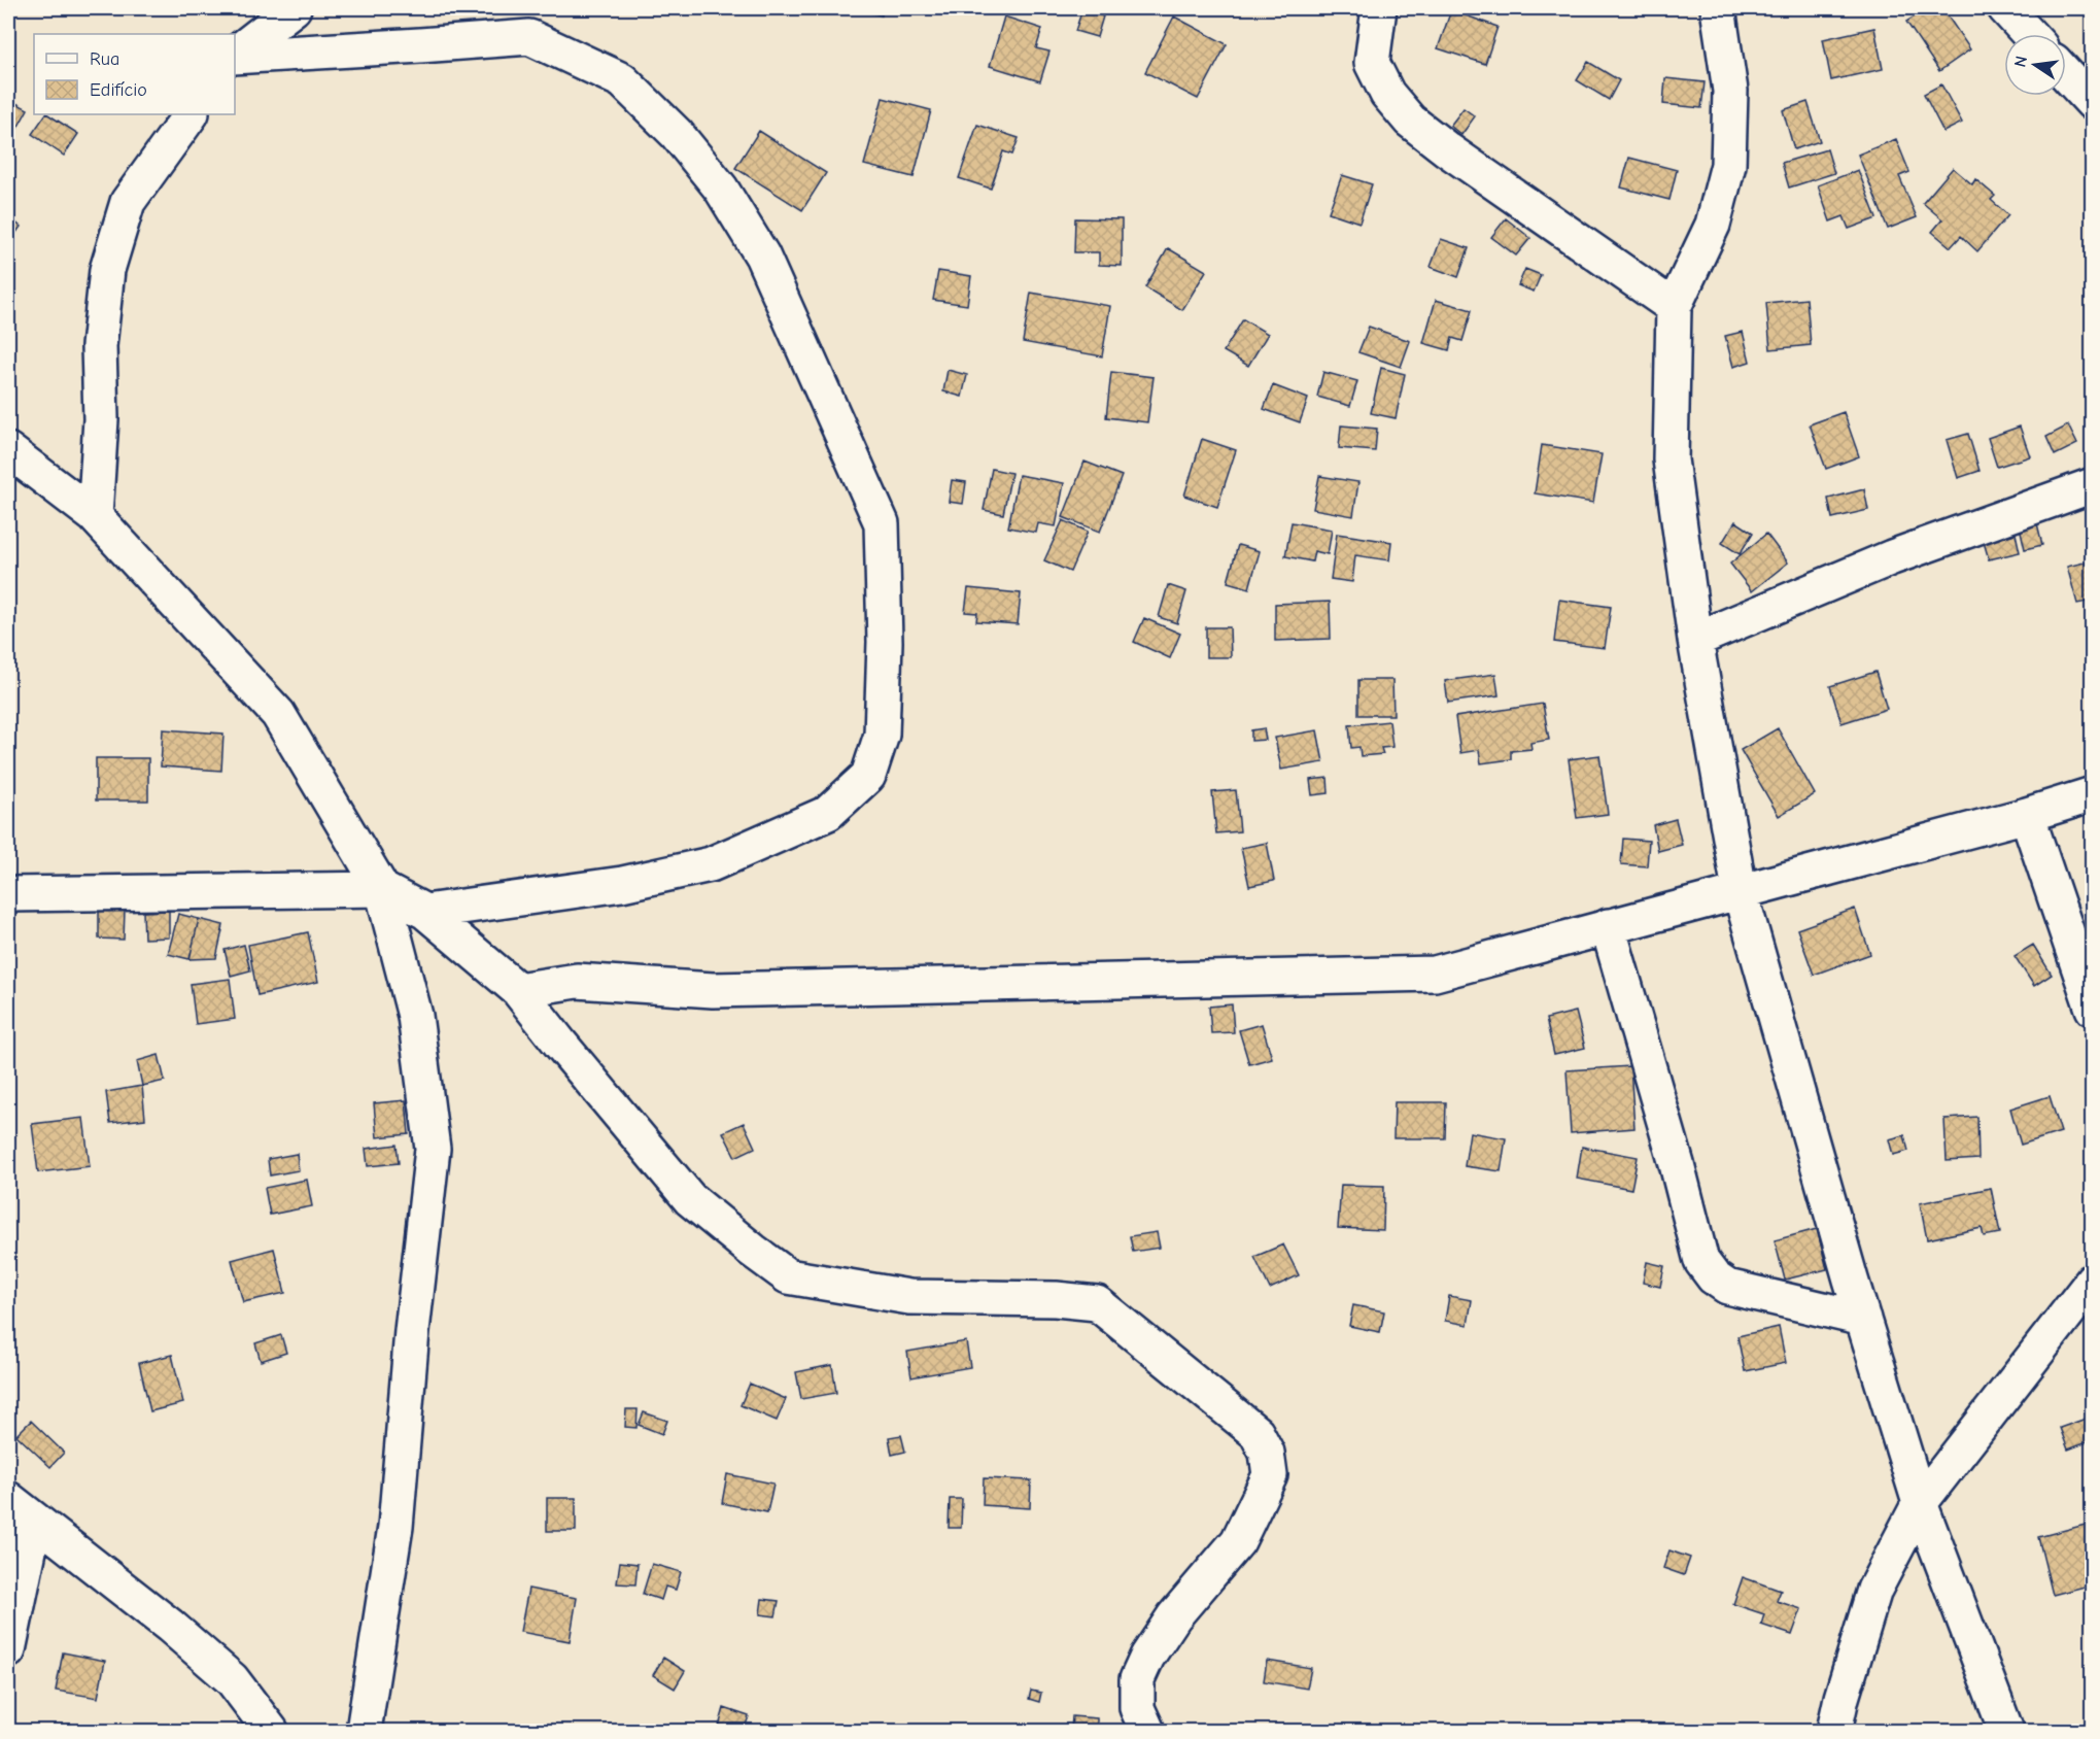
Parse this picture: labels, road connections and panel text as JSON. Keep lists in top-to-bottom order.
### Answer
{
  "legend": ["Rua", "Edifício"],
  "north": "left"
}
